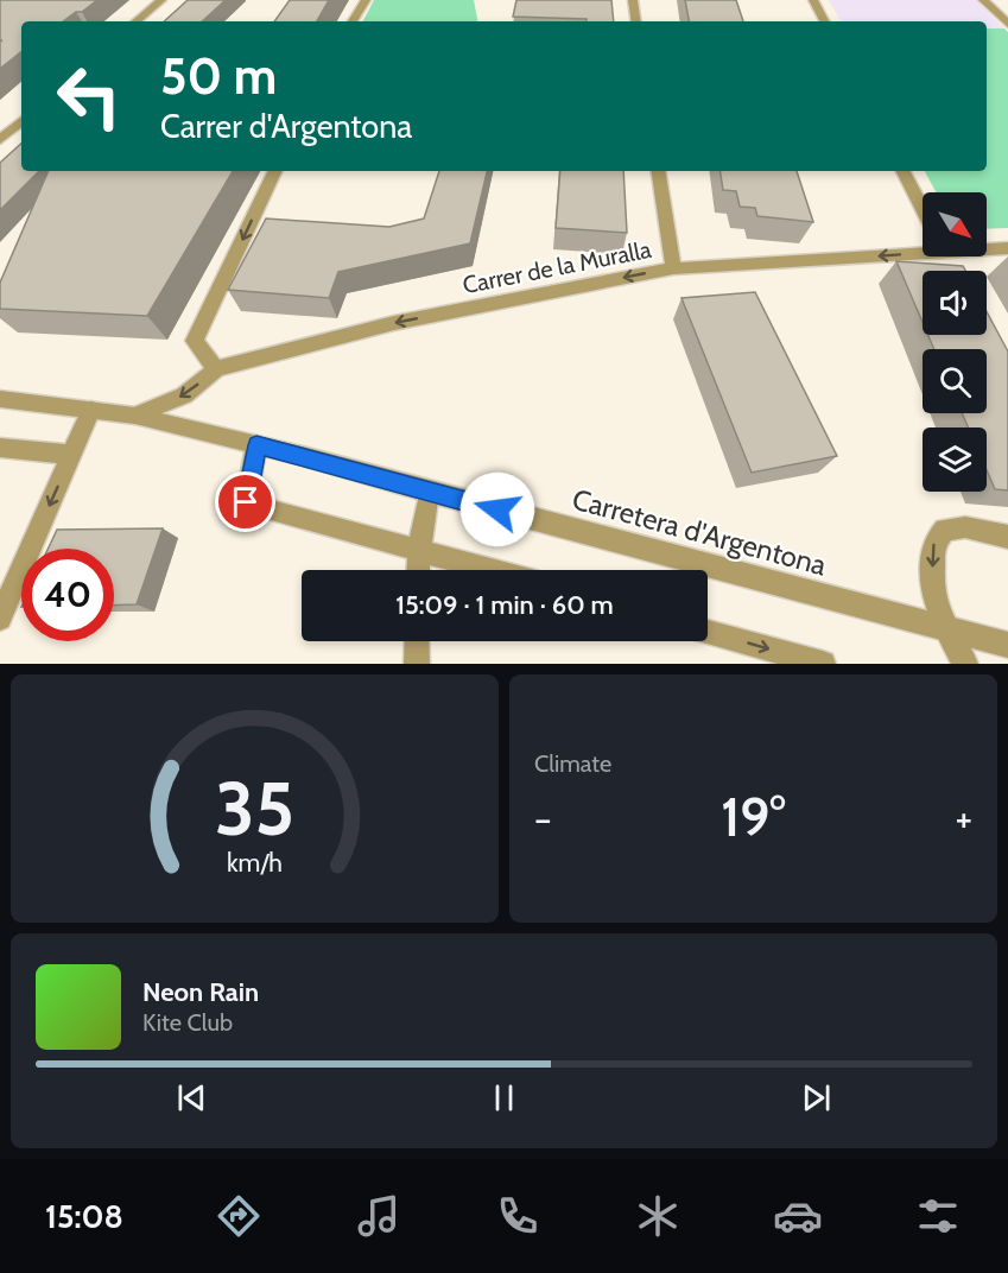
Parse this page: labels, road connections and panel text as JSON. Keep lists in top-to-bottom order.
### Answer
{
  "streets": {
    "street": ["Carrer de la Muralla", "Carretera d'Argentona"]
  },
  "crossings": [
    ["Carrer de la Muralla", "Carretera d'Argentona"]
  ],
  "one_way": ["Carrer de la Muralla"],
  "north": "bottom right",
  "page": {
    "turn": ["50 m", "Carrer d'Argentona"],
    "limit": "40",
    "trip": "15:09 · 1 min · 60 m",
    "tile": "Climate",
    "heat": ["−", "19°", "+"],
    "song": ["Neon Rain", "Kite Club"],
    "tabs": "15:08",
    "gauge": ["35", "km/h"]
  }
}
